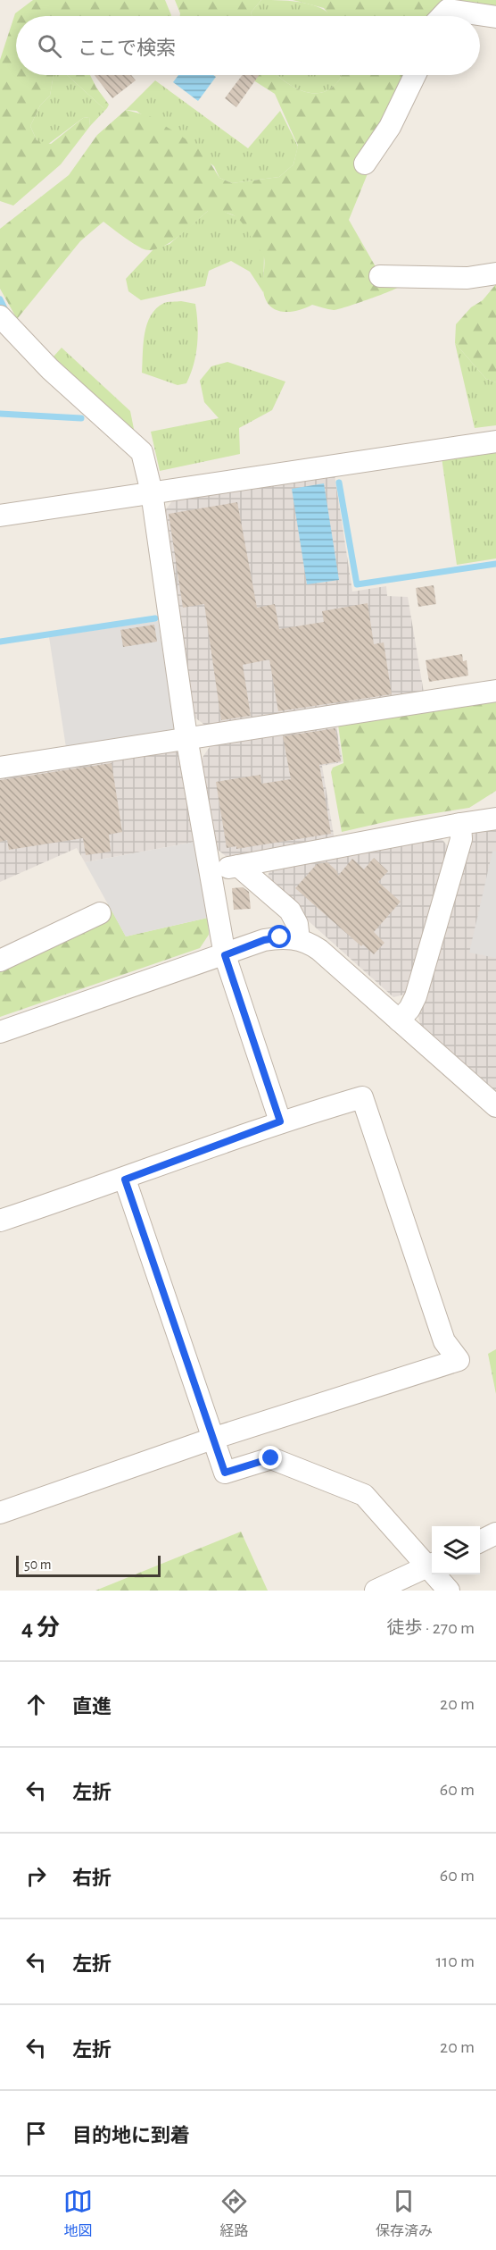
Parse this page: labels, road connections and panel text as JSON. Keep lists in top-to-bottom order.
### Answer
{
  "scale_bar": "50 m",
  "page": {
    "search": "ここで検索",
    "scale": "50 m",
    "heading": ["4 分", "徒歩 · 270 m"],
    "list": [
      ["直進", "20 m"],
      ["左折", "60 m"],
      ["右折", "60 m"],
      ["左折", "110 m"],
      ["左折", "20 m"],
      "目的地に到着"
    ],
    "nav": ["地図", "経路", "保存済み"]
  }
}
